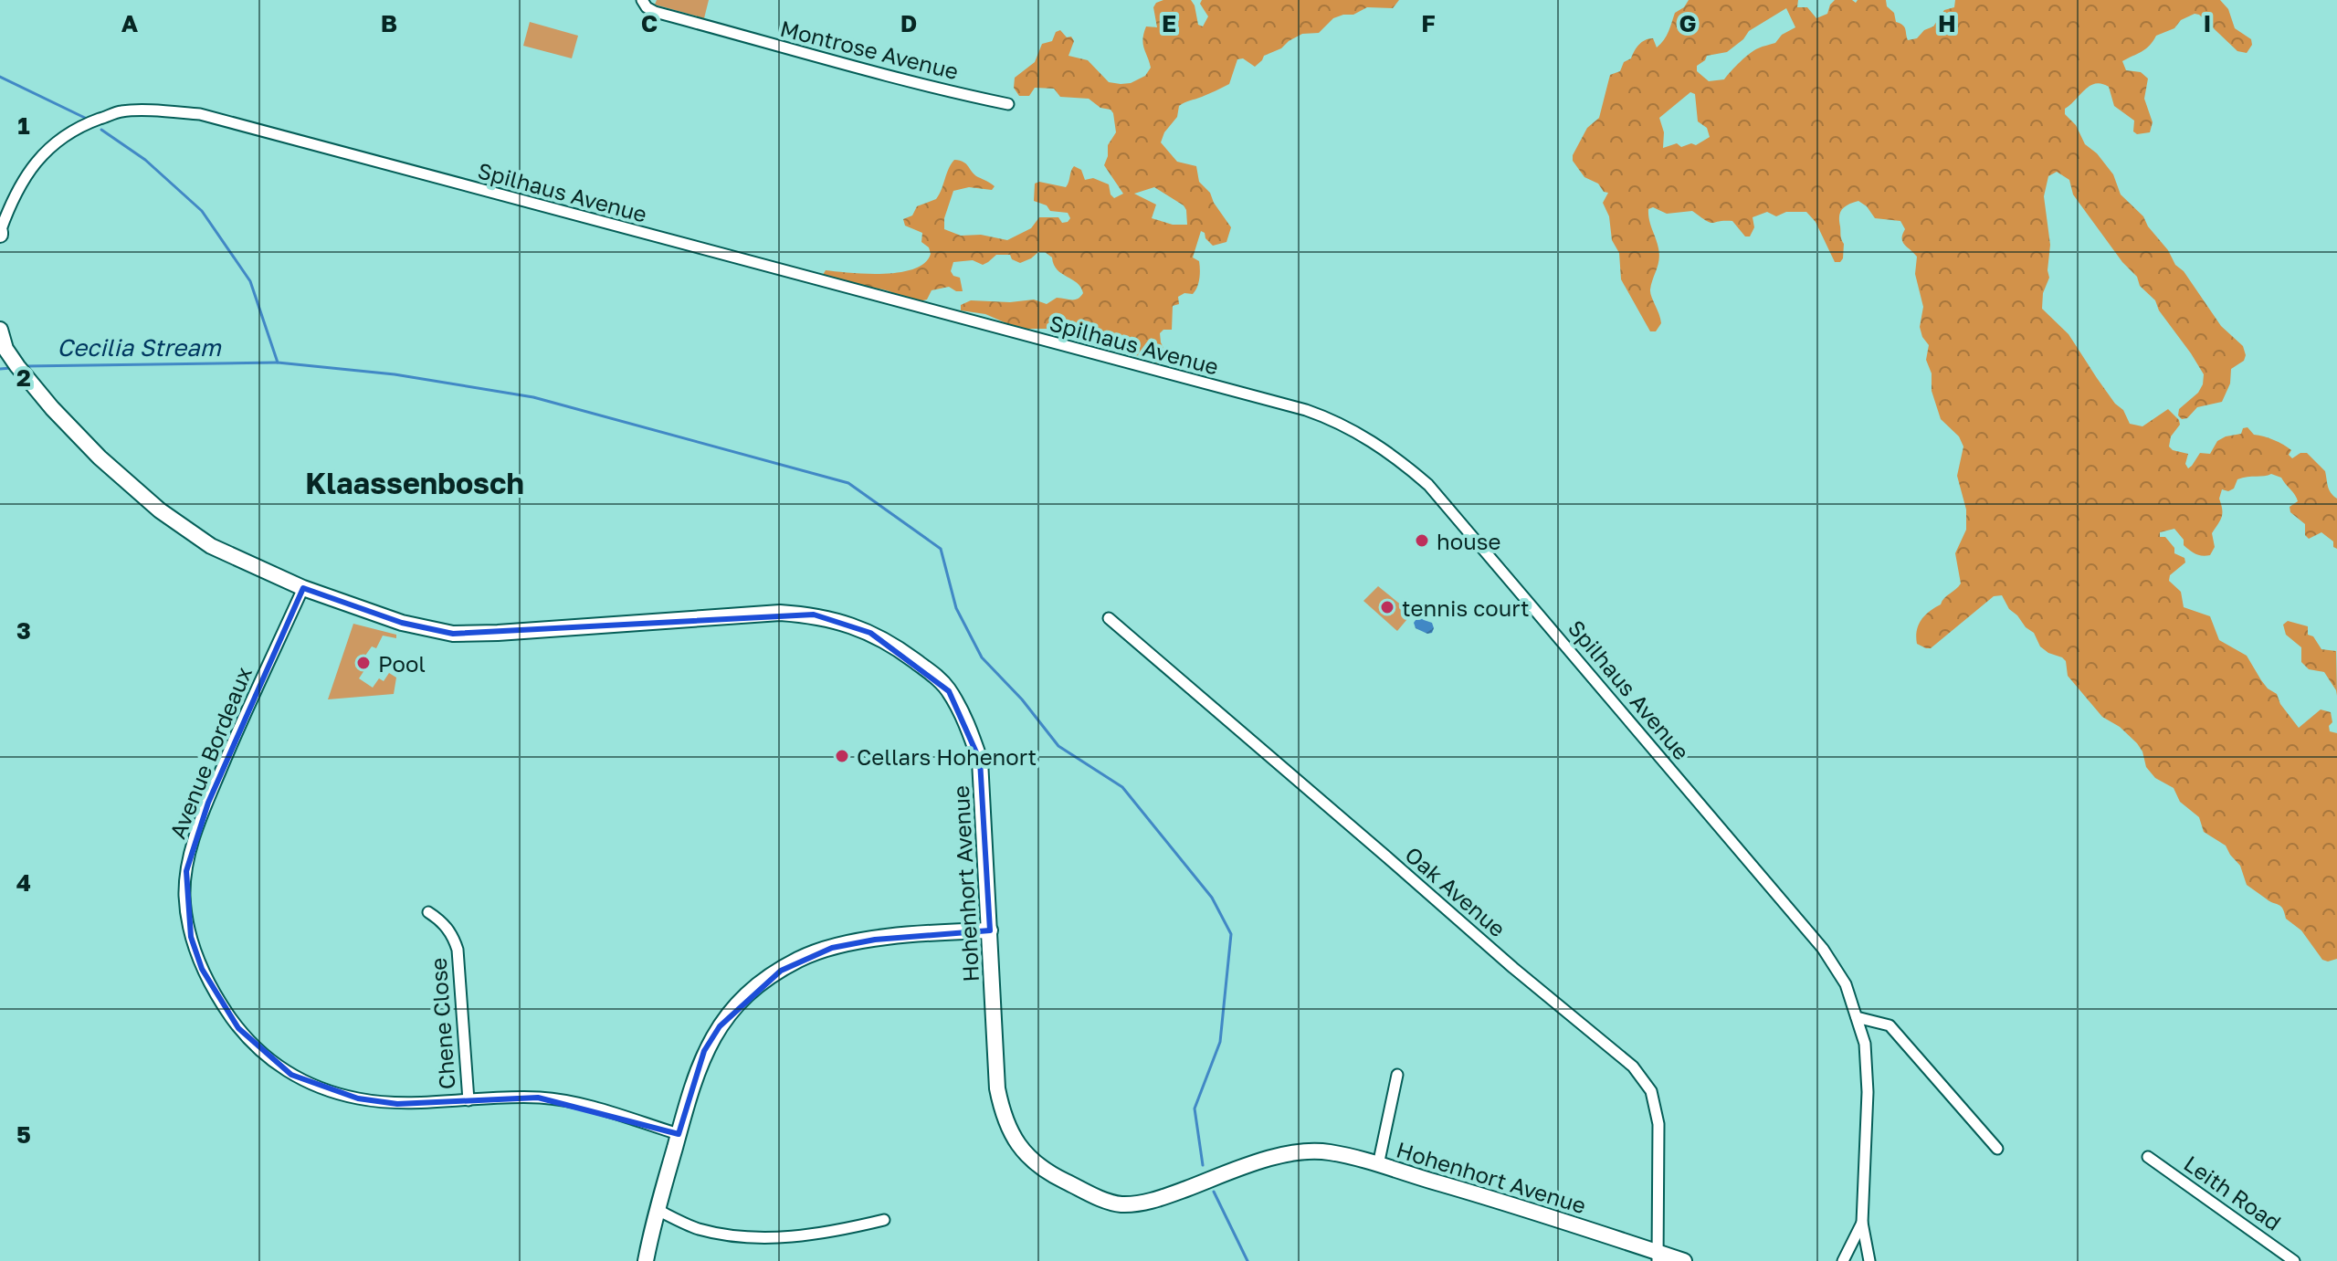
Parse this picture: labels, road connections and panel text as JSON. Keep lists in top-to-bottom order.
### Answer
{
  "streets": {
    "street": [
      "Montrose Avenue",
      "Spilhaus Avenue",
      "Avenue Bordeaux",
      "Hohenhort Avenue",
      "Oak Avenue",
      "Chene Close",
      "Leith Road"
    ]
  },
  "crossings": [
    ["Avenue Bordeaux", "Hohenhort Avenue"],
    ["Avenue Bordeaux", "Chene Close"],
    ["Hohenhort Avenue", "Oak Avenue"]
  ],
  "districts": ["Klaassenbosch"],
  "water": ["Cecilia Stream"],
  "places": [
    "house",
    "tennis court",
    "Pool",
    "Cellars Hohenort"
  ],
  "grid": {
    "columns": [
      "A",
      "B",
      "C",
      "D",
      "E",
      "F",
      "G",
      "H",
      "I"
    ],
    "rows": [
      "1",
      "2",
      "3",
      "4",
      "5"
    ]
  }
}
